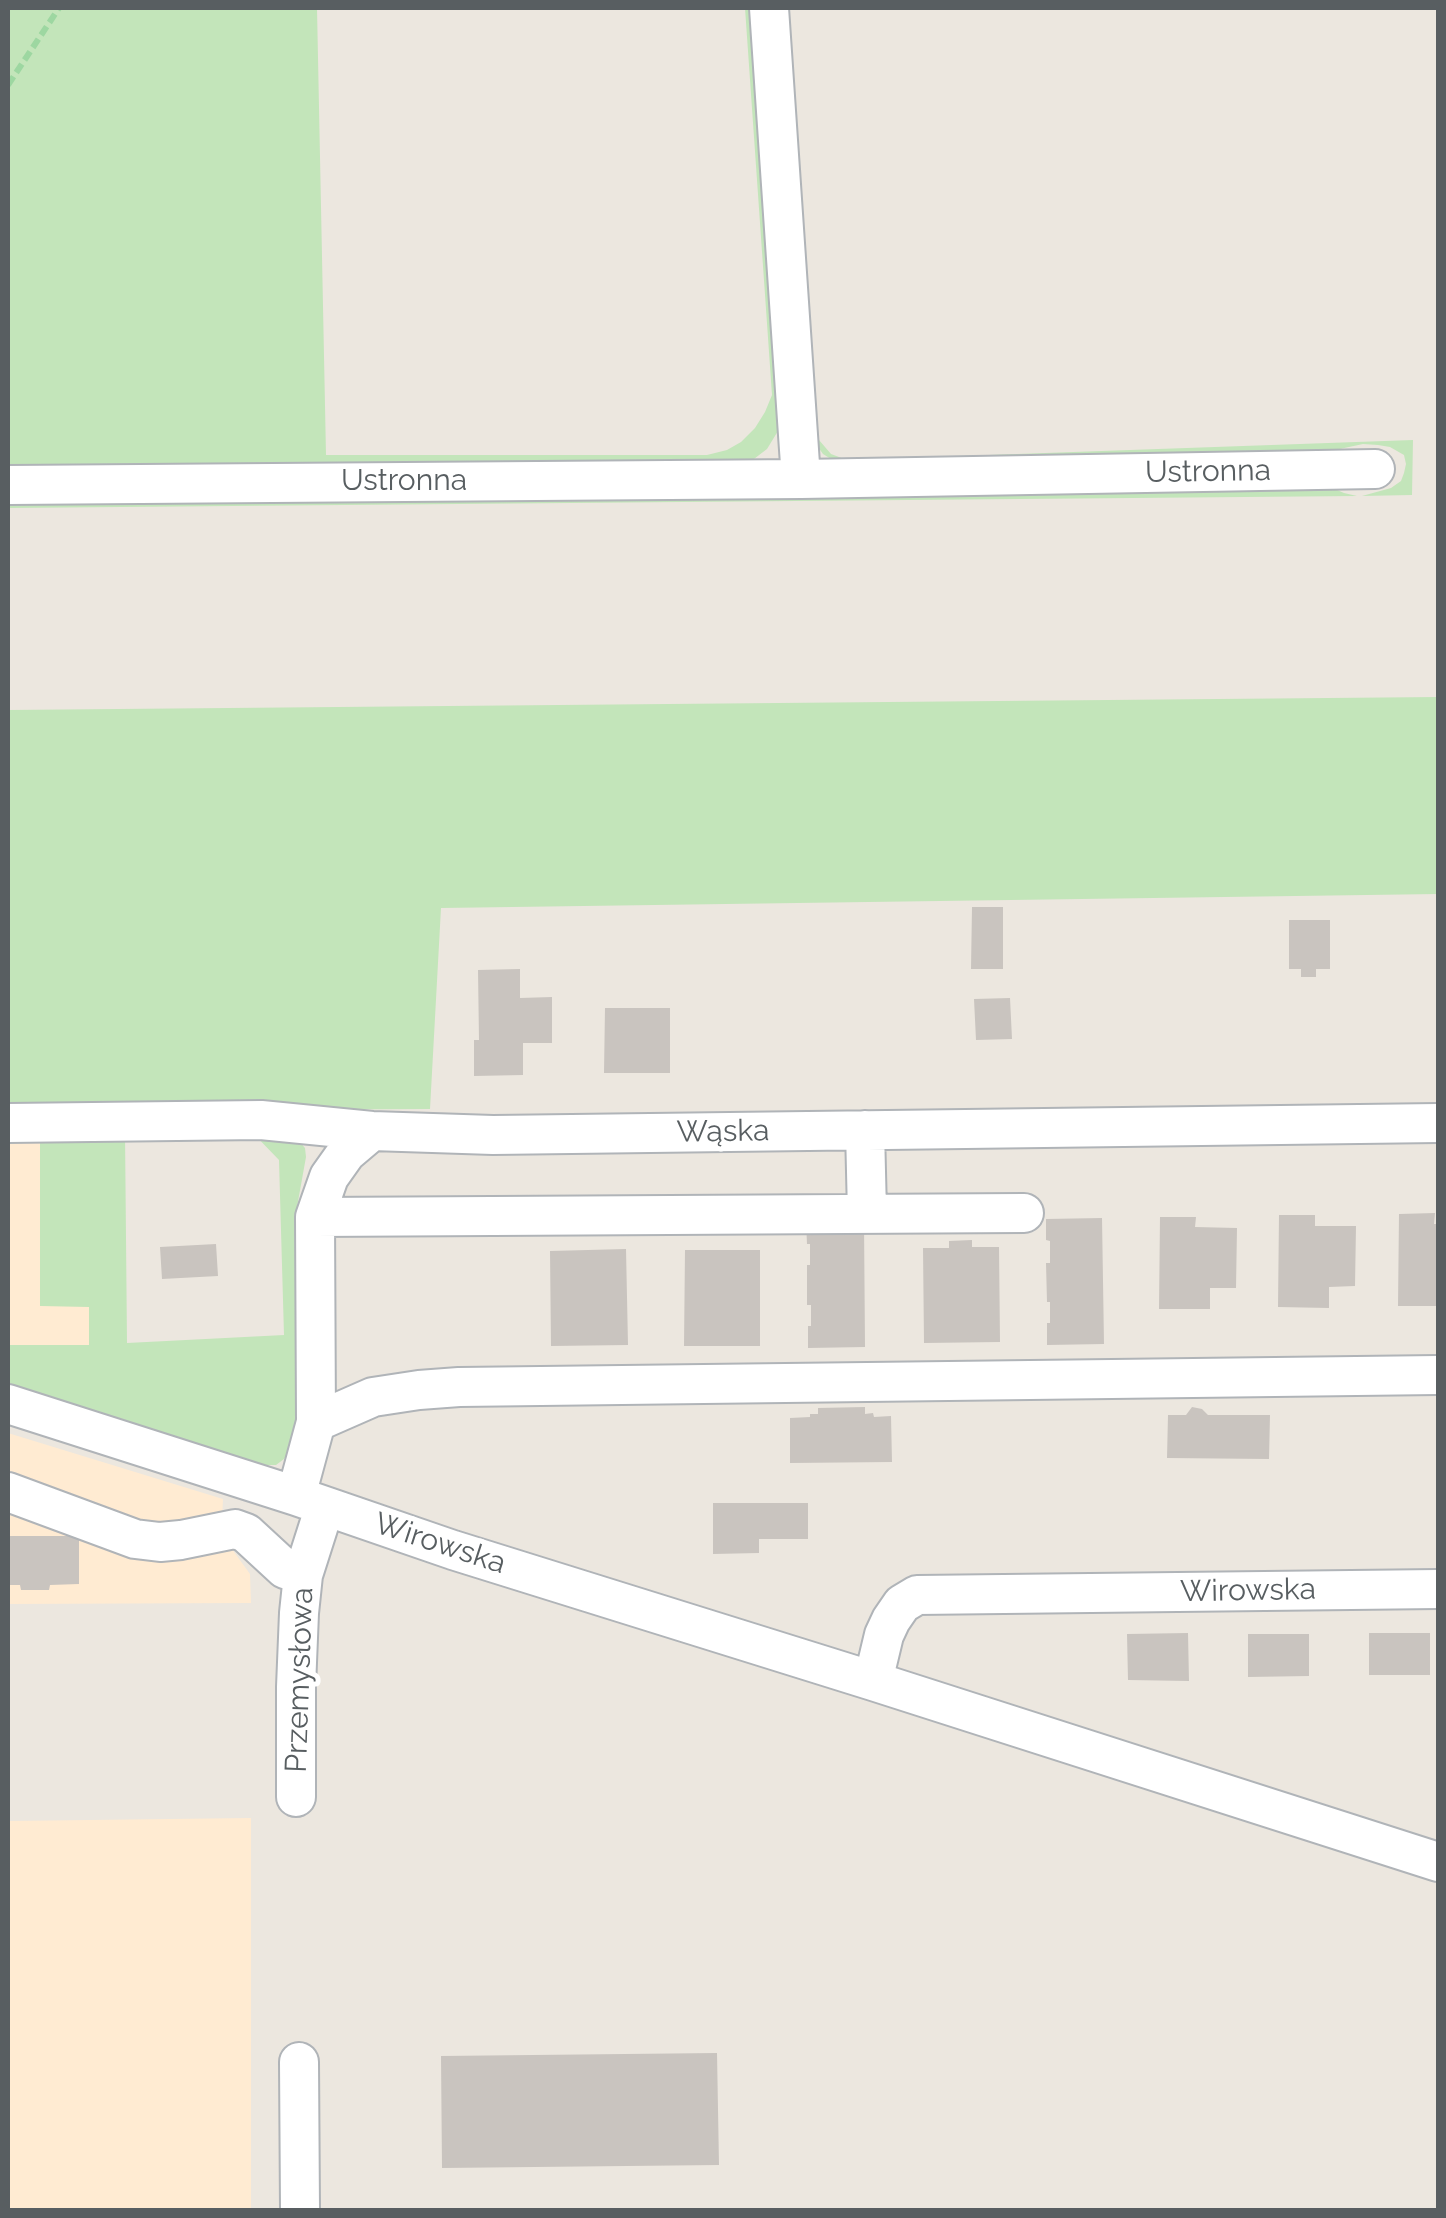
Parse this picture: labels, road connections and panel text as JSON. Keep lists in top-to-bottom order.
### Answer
{
  "streets": {
    "street": [
      "Ustronna",
      "Wąska",
      "Wirowska",
      "Przemysłowa"
    ]
  },
  "crossings": [
    ["Wirowska", "Przemysłowa"]
  ]
}
